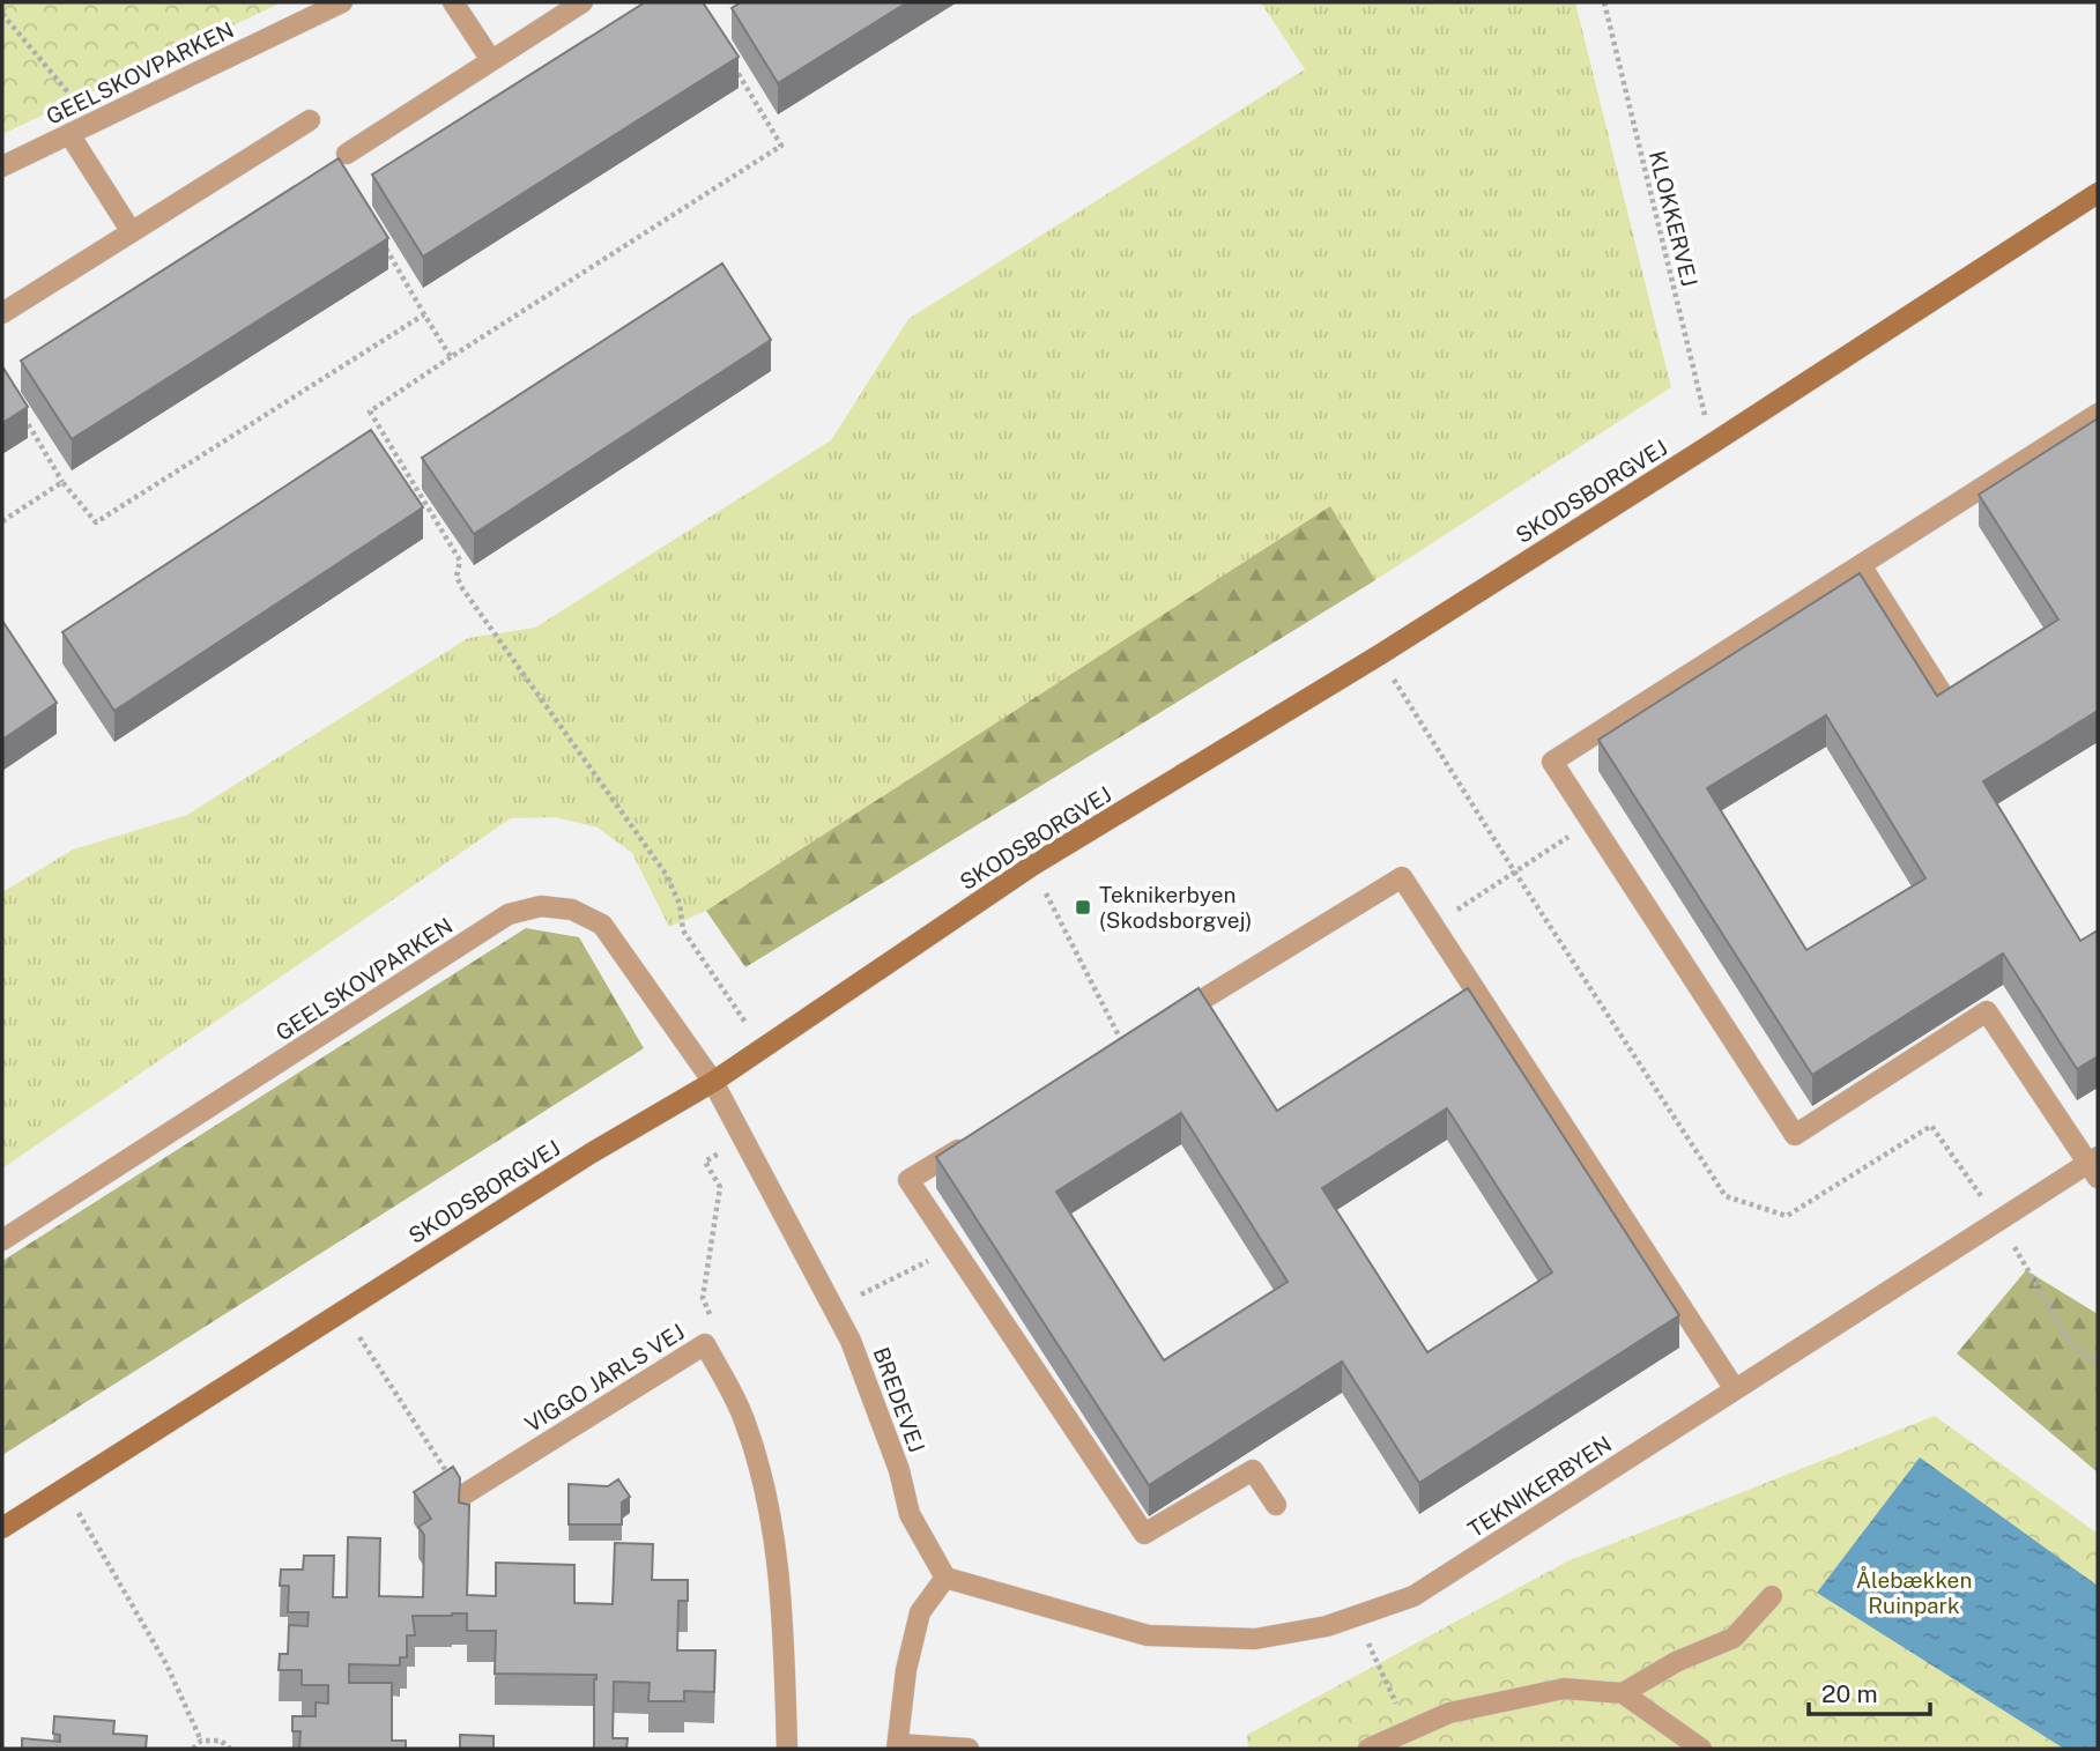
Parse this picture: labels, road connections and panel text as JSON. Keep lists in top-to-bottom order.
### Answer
{
  "streets": {
    "street": [
      "GEELSKOVPARKEN",
      "SKODSBORGVEJ",
      "VIGGO JARLS VEJ",
      "BREDEVEJ",
      "TEKNIKERBYEN"
    ],
    "path": ["KLOKKERVEJ"]
  },
  "crossings": [
    ["GEELSKOVPARKEN", "SKODSBORGVEJ"],
    ["GEELSKOVPARKEN", "BREDEVEJ"],
    ["KLOKKERVEJ", "SKODSBORGVEJ"],
    ["SKODSBORGVEJ", "BREDEVEJ"],
    ["BREDEVEJ", "TEKNIKERBYEN"]
  ],
  "parks": ["Ålebækken Ruinpark"],
  "places": {
    "transit": ["Teknikerbyen (Skodsborgvej)"]
  },
  "scale_bar": "20 m"
}
